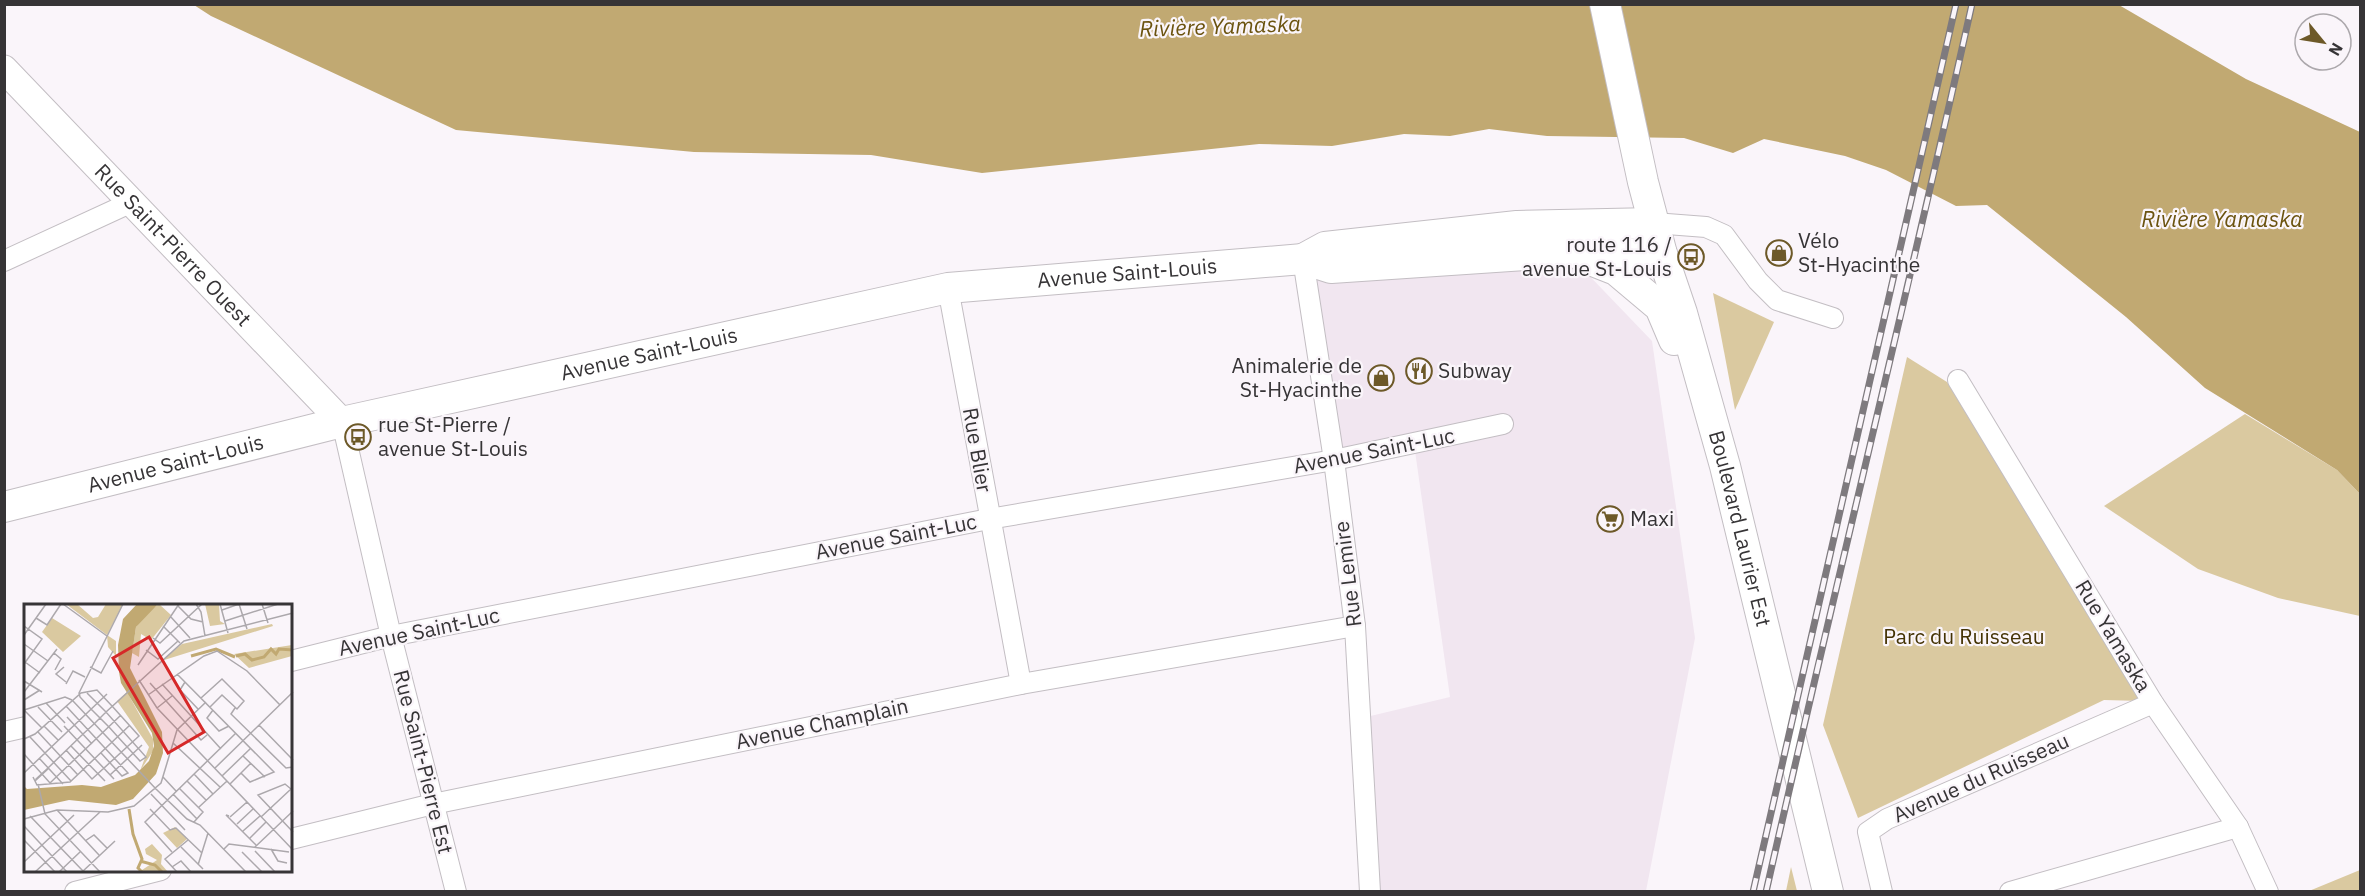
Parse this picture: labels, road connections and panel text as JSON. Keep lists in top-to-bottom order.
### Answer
{
  "streets": {
    "main road": ["Avenue Saint-Louis", "Boulevard Laurier Est"],
    "street": [
      "Rue Saint-Pierre Ouest",
      "Rue Blier",
      "Avenue Saint-Luc",
      "Rue Lemire",
      "Rue Yamaska",
      "Avenue Champlain",
      "Rue Saint-Pierre Est",
      "Avenue du Ruisseau"
    ]
  },
  "crossings": [
    ["Rue Saint-Pierre Ouest", "Avenue Saint-Louis"],
    ["Rue Saint-Pierre Ouest", "Rue Saint-Pierre Est"],
    ["Avenue Saint-Louis", "Rue Blier"],
    ["Avenue Saint-Louis", "Boulevard Laurier Est"],
    ["Avenue Saint-Louis", "Rue Lemire"],
    ["Avenue Saint-Louis", "Rue Saint-Pierre Est"],
    ["Rue Blier", "Avenue Saint-Luc"],
    ["Rue Blier", "Avenue Champlain"],
    ["Avenue Saint-Luc", "Rue Lemire"],
    ["Avenue Saint-Luc", "Rue Saint-Pierre Est"],
    ["Rue Lemire", "Avenue Champlain"],
    ["Rue Yamaska", "Avenue du Ruisseau"],
    ["Avenue Champlain", "Rue Saint-Pierre Est"]
  ],
  "water": ["Rivière Yamaska"],
  "parks": ["Parc du Ruisseau"],
  "places": {
    "shop": ["Vélo St-Hyacinthe", "Animalerie de St-Hyacinthe"],
    "bus stop": ["route 116 / avenue St-Louis", "rue St-Pierre / avenue St-Louis"],
    "restaurant": ["Subway"],
    "supermarket": ["Maxi"]
  },
  "north": "bottom right"
}
